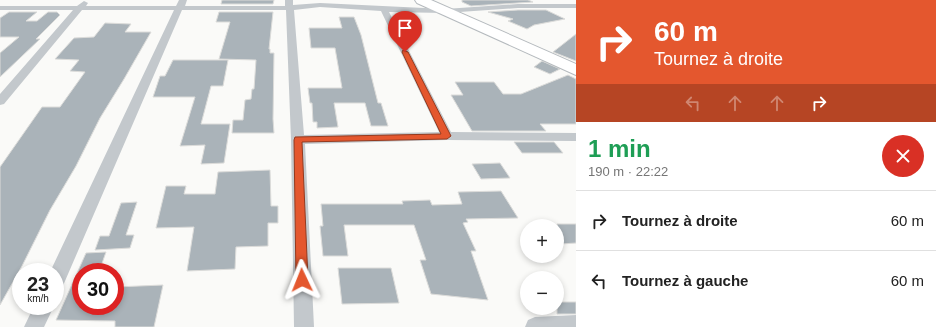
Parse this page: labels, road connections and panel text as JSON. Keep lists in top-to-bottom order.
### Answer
{
  "page": {
    "turn": ["60 m", "Tournez à droite"],
    "heading": ["1 min", "190 m · 22:22"],
    "list": [
      {
        "name": "Tournez à droite",
        "value": "60 m"
      },
      {
        "name": "Tournez à gauche",
        "value": "60 m"
      }
    ],
    "map_buttons": ["+", "−"],
    "speed": "23 km/h",
    "limit": "30"
  }
}
